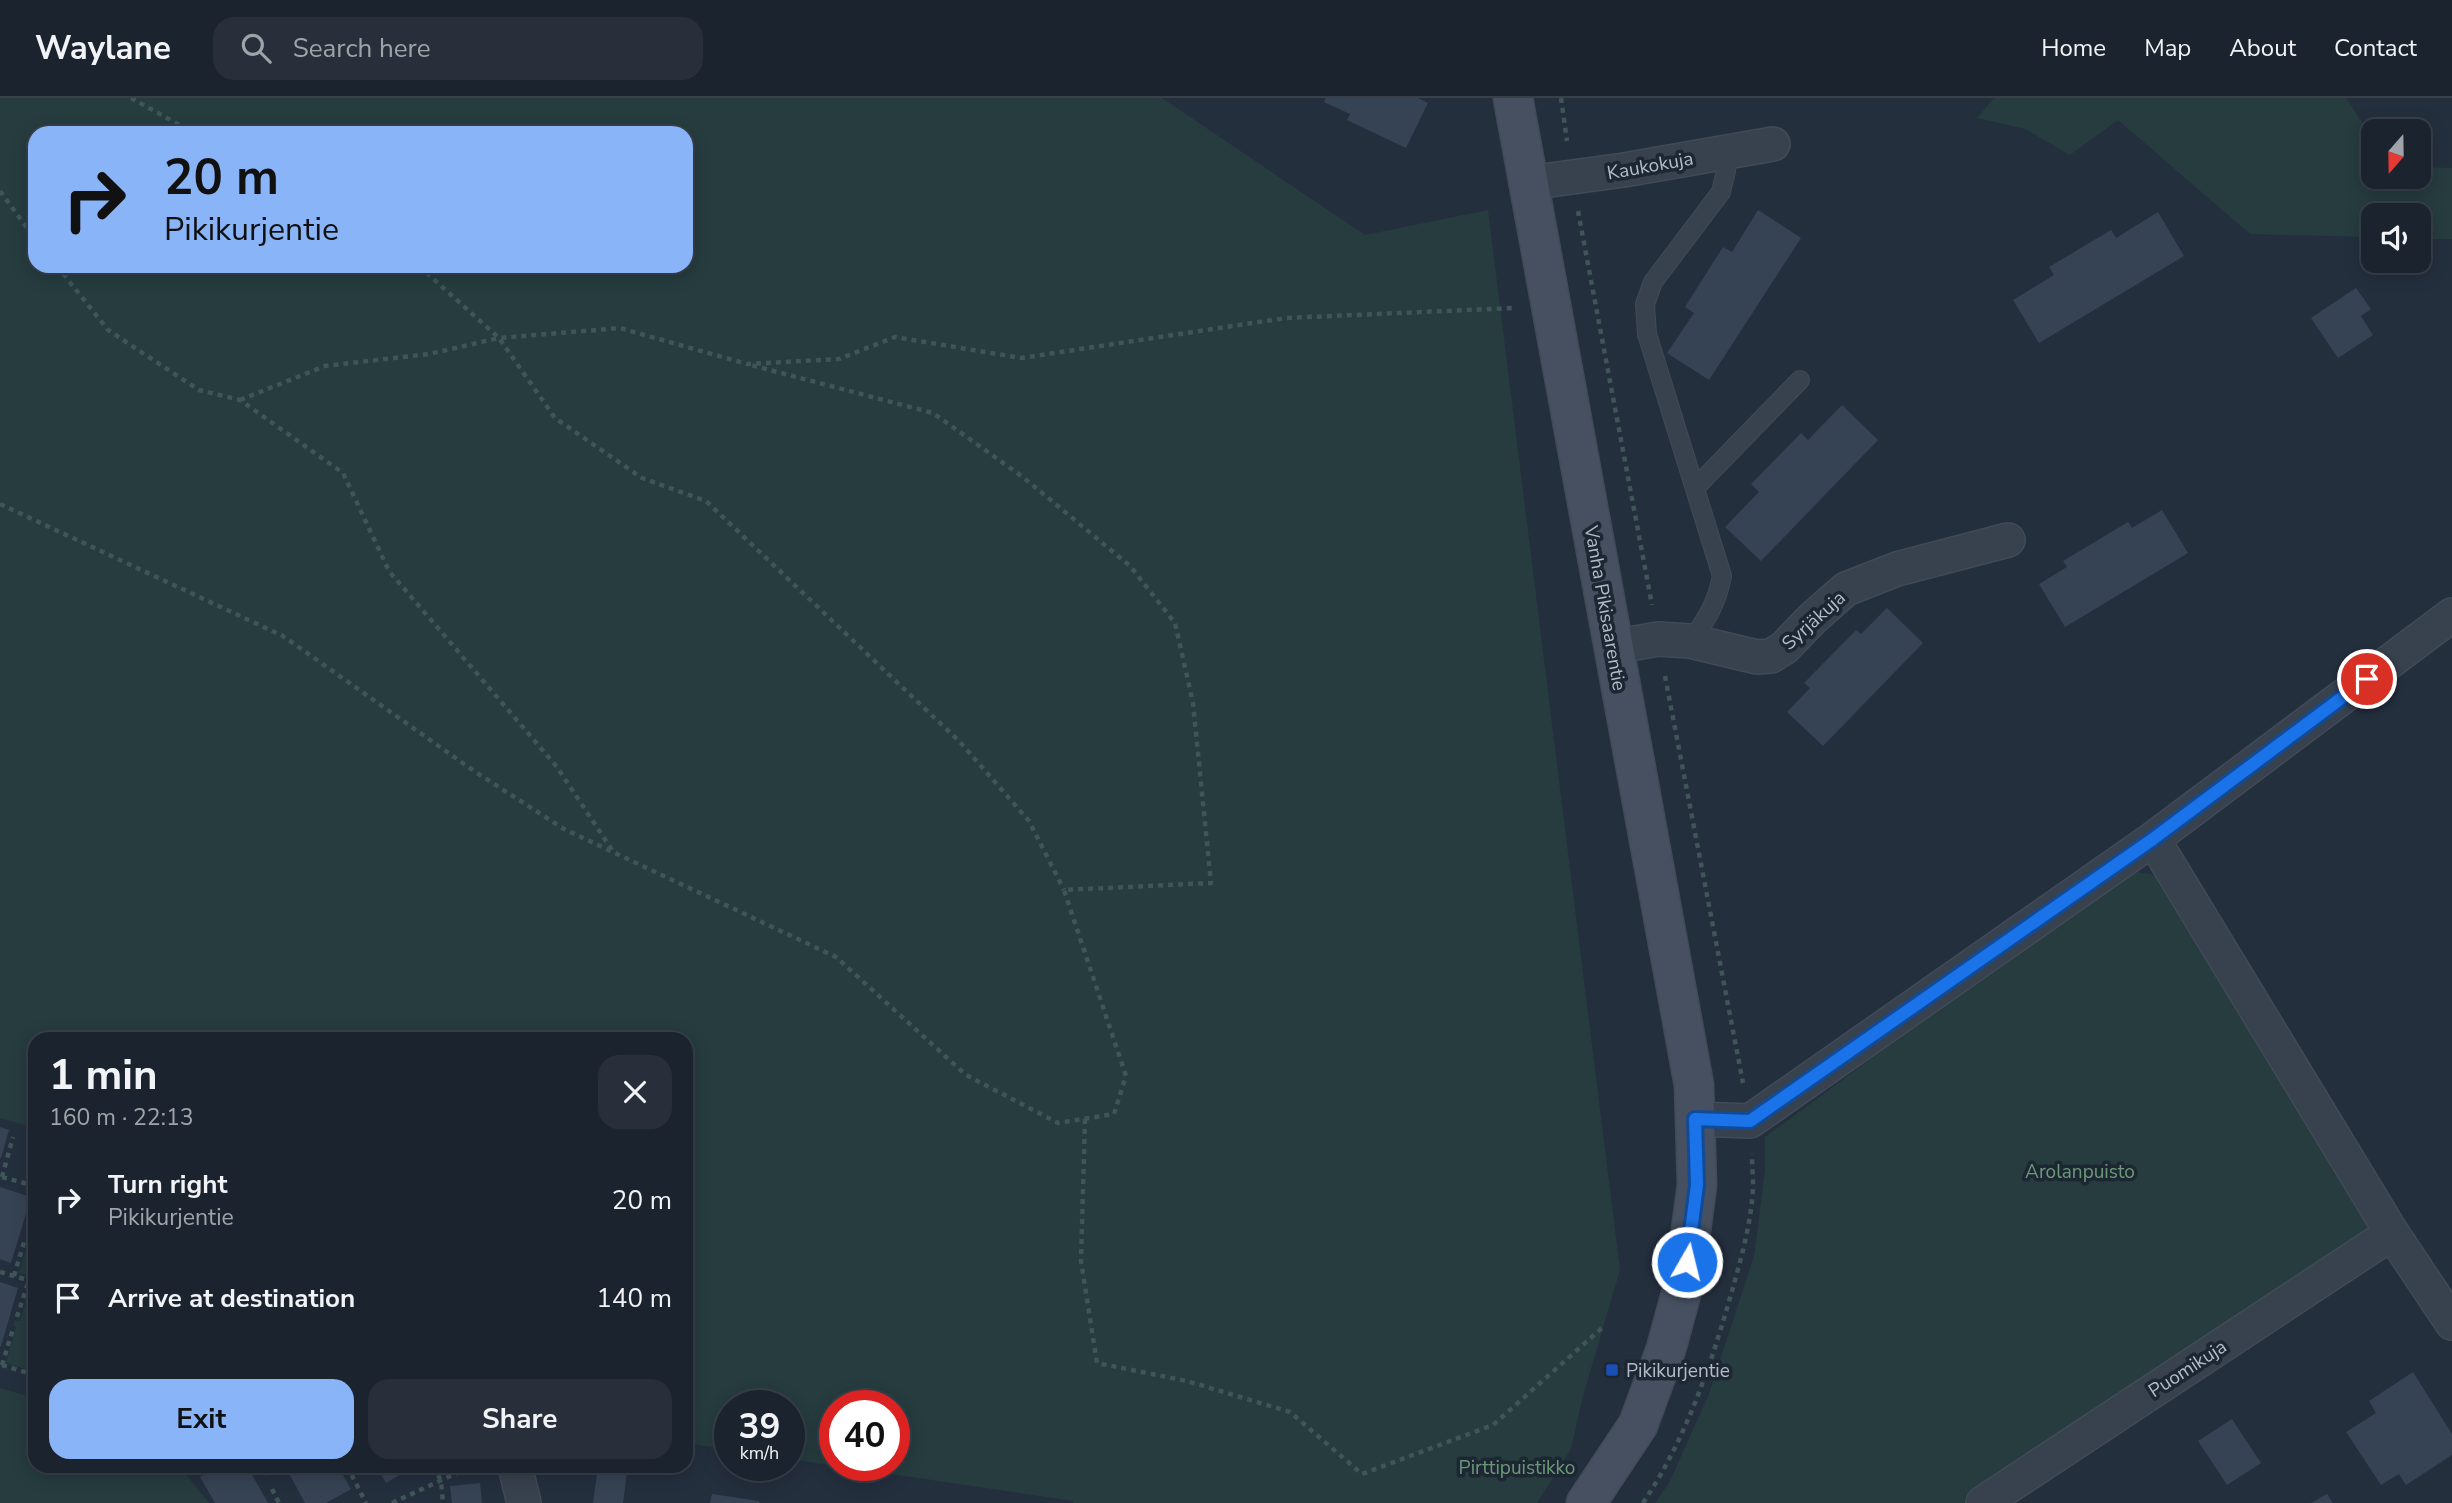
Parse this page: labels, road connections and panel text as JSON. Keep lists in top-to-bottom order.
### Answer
{
  "streets": {
    "street": [
      "Kaukokuja",
      "Vanha Pikisaarentie",
      "Syrjäkuja",
      "Puomikuja"
    ]
  },
  "crossings": [
    ["Kaukokuja", "Vanha Pikisaarentie"],
    ["Vanha Pikisaarentie", "Syrjäkuja"]
  ],
  "parks": ["Arolanpuisto", "Pirttipuistikko"],
  "places": {
    "transit": ["Pikikurjentie"]
  },
  "north": "bottom",
  "page": {
    "header": "Waylane",
    "search": "Search here",
    "nav": [
      "Home",
      "Map",
      "About",
      "Contact"
    ],
    "turn": ["20 m", "Pikikurjentie"],
    "heading": ["1 min", "160 m · 22:13"],
    "list": [
      {
        "name": "Turn right",
        "note": "Pikikurjentie",
        "value": "20 m"
      },
      {
        "name": "Arrive at destination",
        "value": "140 m"
      }
    ],
    "buttons": ["Exit", "Share"],
    "speed": "39 km/h",
    "limit": "40"
  }
}
